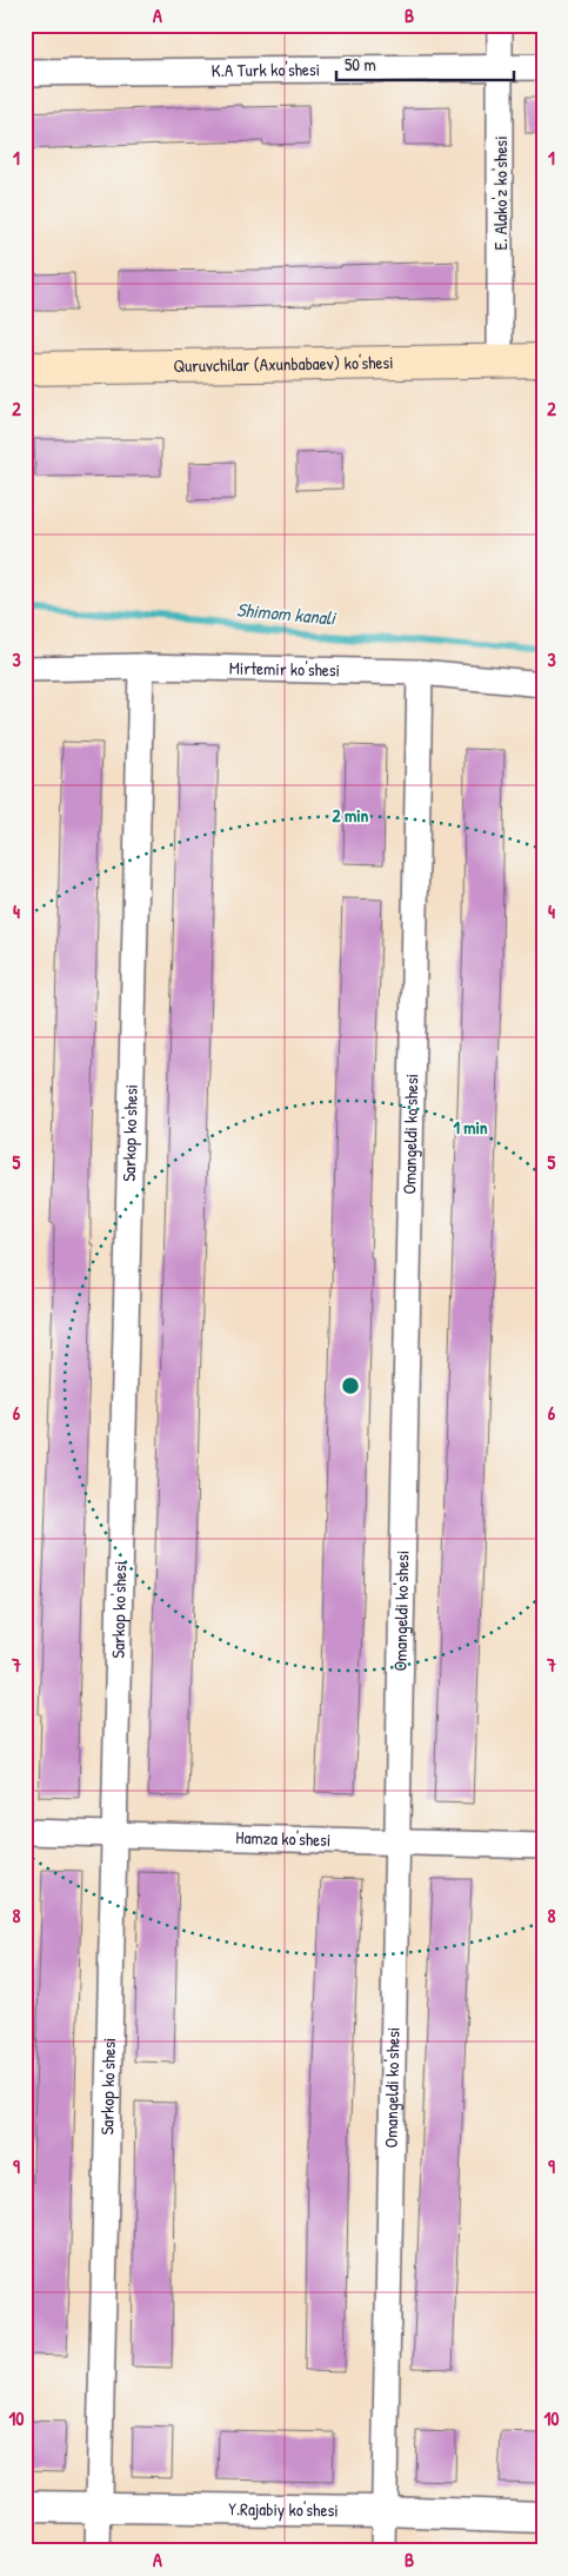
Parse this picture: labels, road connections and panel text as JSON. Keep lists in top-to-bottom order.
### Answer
{
  "streets": {
    "main road": ["Quruvchilar (Axunbabaev) ko'shesi"],
    "street": [
      "K.A Turk ko'shesi",
      "E. Alako'z ko'shesi",
      "Mirtemir ko'shesi",
      "Sarkop ko'shesi",
      "Omangeldi ko'shesi",
      "Hamza ko'shesi",
      "Y.Rajabiy ko'shesi"
    ]
  },
  "crossings": [
    ["K.A Turk ko'shesi", "E. Alako'z ko'shesi"],
    ["E. Alako'z ko'shesi", "Quruvchilar (Axunbabaev) ko'shesi"],
    ["Mirtemir ko'shesi", "Sarkop ko'shesi"],
    ["Mirtemir ko'shesi", "Omangeldi ko'shesi"],
    ["Sarkop ko'shesi", "Hamza ko'shesi"],
    ["Sarkop ko'shesi", "Y.Rajabiy ko'shesi"],
    ["Omangeldi ko'shesi", "Hamza ko'shesi"],
    ["Omangeldi ko'shesi", "Y.Rajabiy ko'shesi"]
  ],
  "water": ["Shimom kanali"],
  "scale_bar": "50 m",
  "grid": {
    "columns": ["A", "B"],
    "rows": [
      "1",
      "2",
      "3",
      "4",
      "5",
      "6",
      "7",
      "8",
      "9",
      "10"
    ]
  },
  "rings": ["2 min", "1 min"]
}
